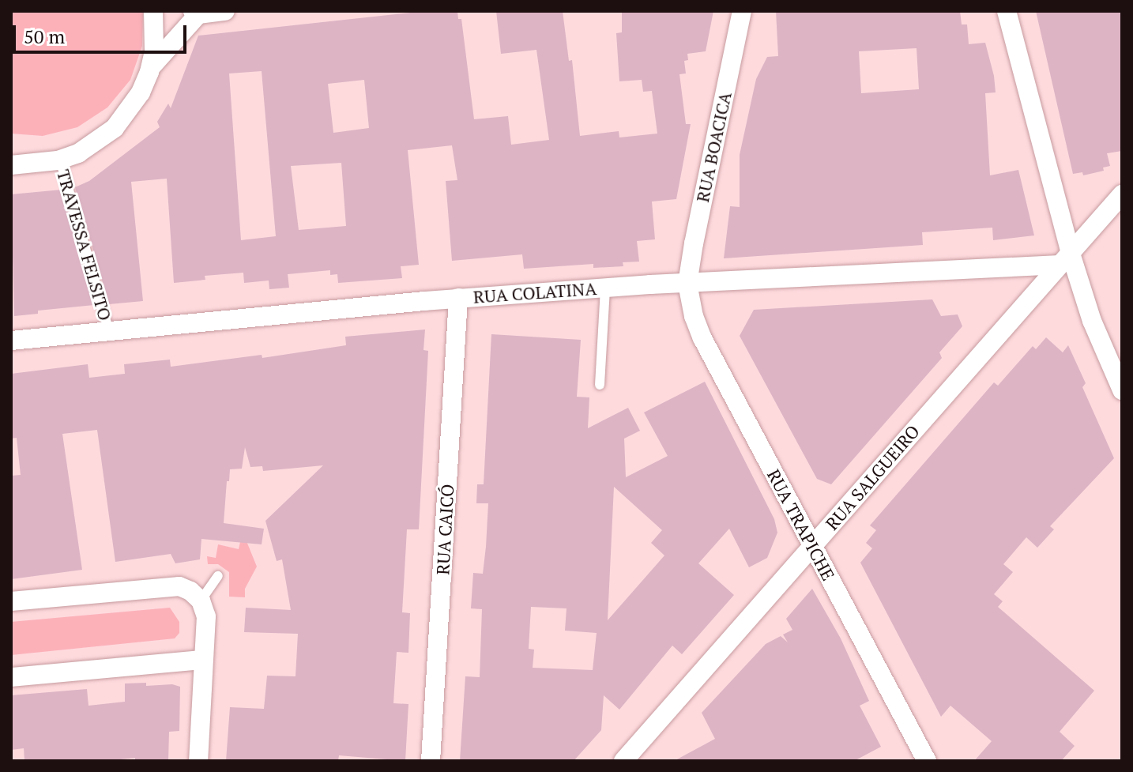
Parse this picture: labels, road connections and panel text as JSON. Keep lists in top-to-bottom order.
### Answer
{
  "streets": {
    "street": [
      "RUA BOACICA",
      "RUA COLATINA",
      "RUA SALGUEIRO",
      "RUA TRAPICHE",
      "RUA CAICÓ"
    ],
    "lane": ["TRAVESSA FELSITO"]
  },
  "crossings": [
    ["RUA BOACICA", "RUA COLATINA"],
    ["RUA BOACICA", "RUA TRAPICHE"],
    ["TRAVESSA FELSITO", "RUA COLATINA"],
    ["RUA COLATINA", "RUA SALGUEIRO"],
    ["RUA COLATINA", "RUA TRAPICHE"],
    ["RUA COLATINA", "RUA CAICÓ"],
    ["RUA SALGUEIRO", "RUA TRAPICHE"]
  ],
  "scale_bar": "50 m"
}
